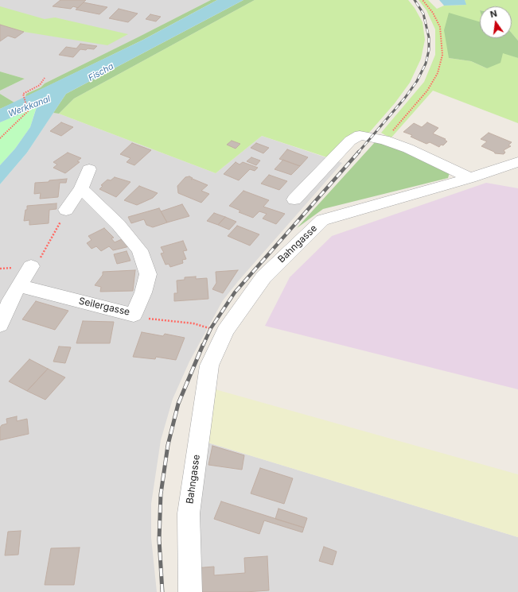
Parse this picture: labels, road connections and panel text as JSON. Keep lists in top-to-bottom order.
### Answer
{
  "streets": {
    "street": ["Bahngasse", "Seilergasse"]
  },
  "water": ["Fischa", "Werkkanal"],
  "north": "top"
}
